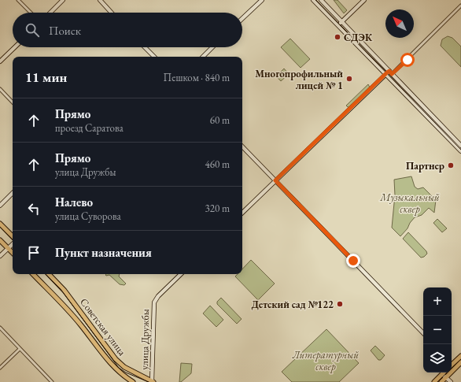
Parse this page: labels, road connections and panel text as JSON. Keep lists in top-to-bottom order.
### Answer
{
  "streets": {
    "main road": ["Советская улица", "улица Дружбы"]
  },
  "crossings": [
    ["Советская улица", "улица Дружбы"]
  ],
  "parks": ["Музыкальный сквер", "Литературный сквер"],
  "places": [
    "СДЭК",
    "Многопрофильный лицей № 1",
    "Партнер",
    "Детский сад №122"
  ],
  "north": "top left",
  "page": {
    "search": "Поиск",
    "heading": ["11 мин", "Пешком · 840 m"],
    "list": [
      ["Прямо", "проезд Саратова", "60 m"],
      ["Прямо", "улица Дружбы", "460 m"],
      ["Налево", "улица Суворова", "320 m"],
      "Пункт назначения"
    ],
    "map_buttons": ["+", "−"]
  }
}
